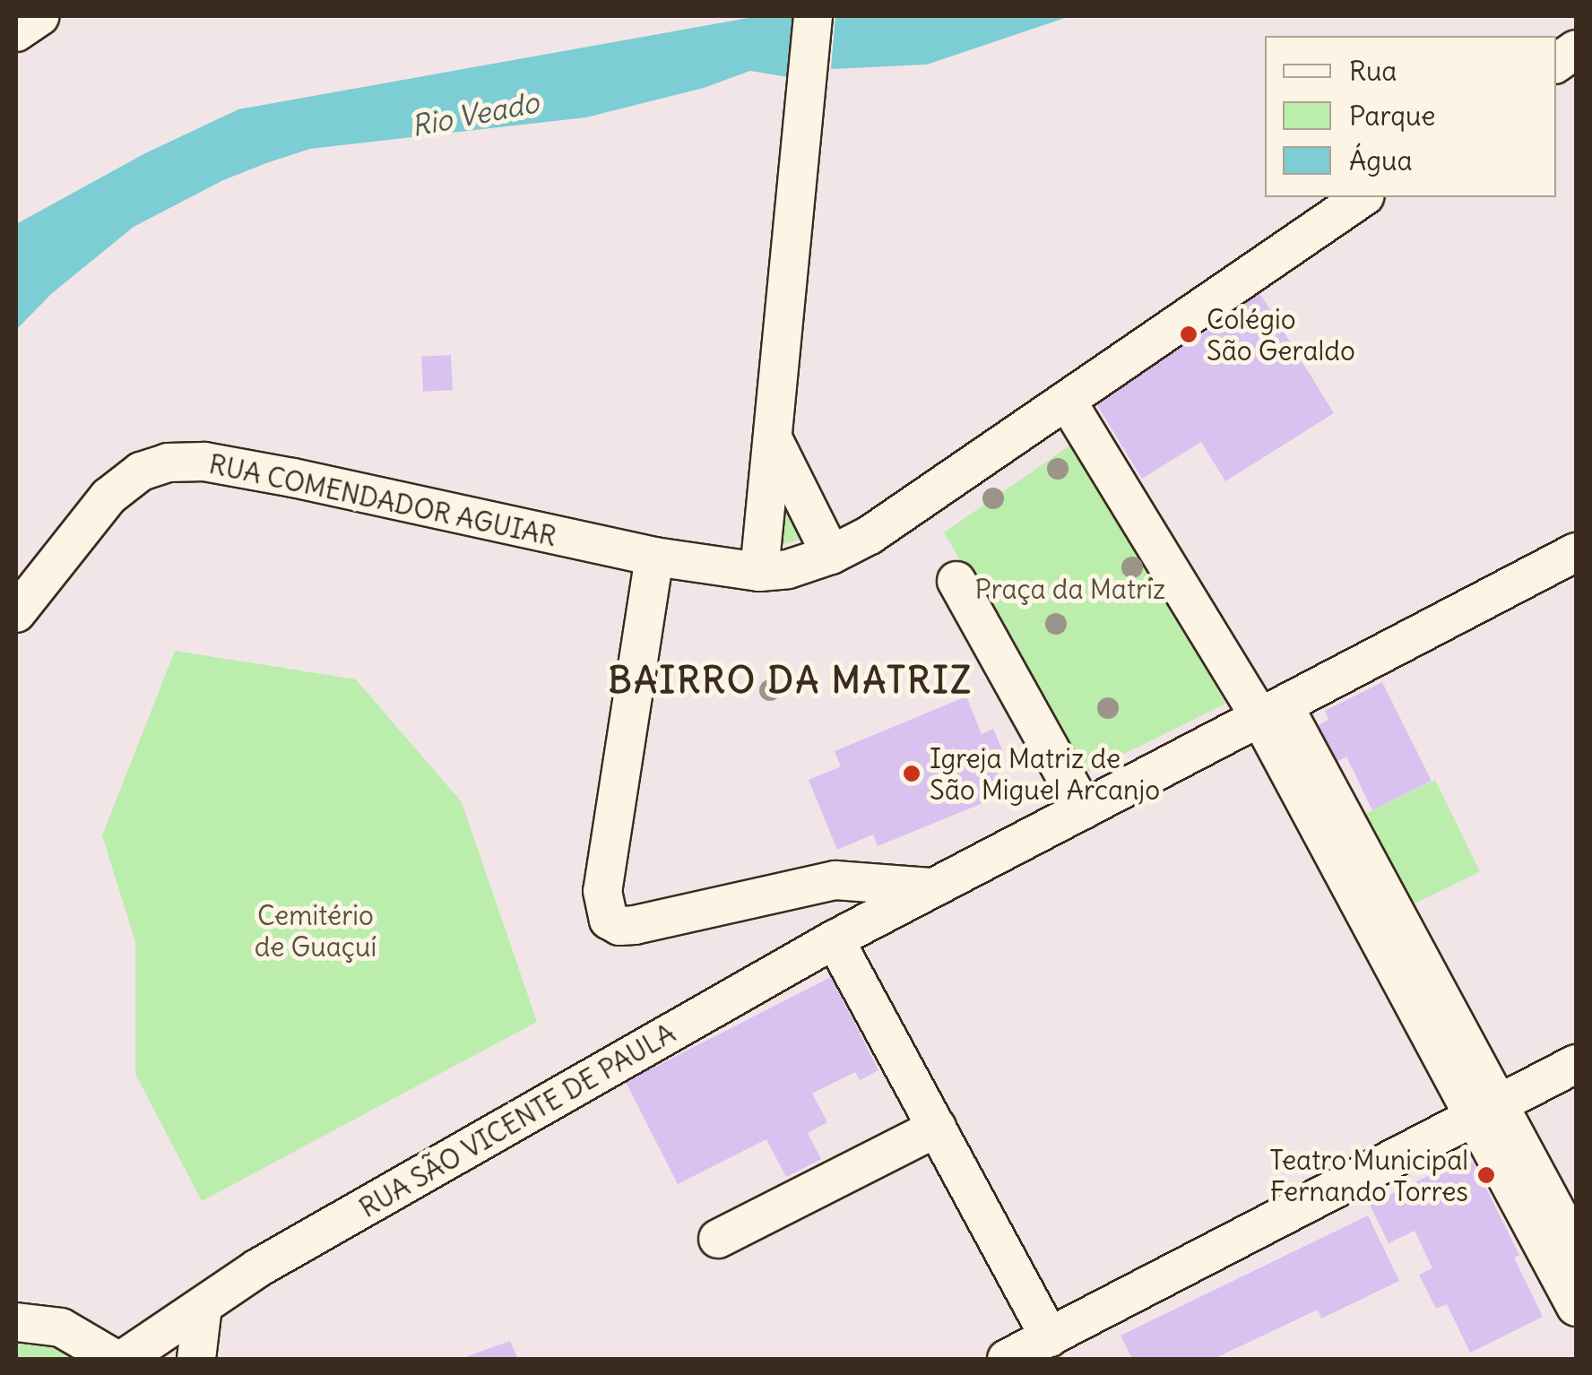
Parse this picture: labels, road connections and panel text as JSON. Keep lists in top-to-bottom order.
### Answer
{
  "streets": {
    "street": ["RUA COMENDADOR AGUIAR", "RUA SÃO VICENTE DE PAULA"]
  },
  "districts": ["BAIRRO DA MATRIZ"],
  "water": ["Rio Veado"],
  "parks": ["Praça da Matriz", "Cemitério de Guaçuí"],
  "places": ["Colégio São Geraldo", "Igreja Matriz de São Miguel Arcanjo", "Teatro Municipal Fernando Torres"],
  "legend": ["Rua", "Parque", "Água"]
}
